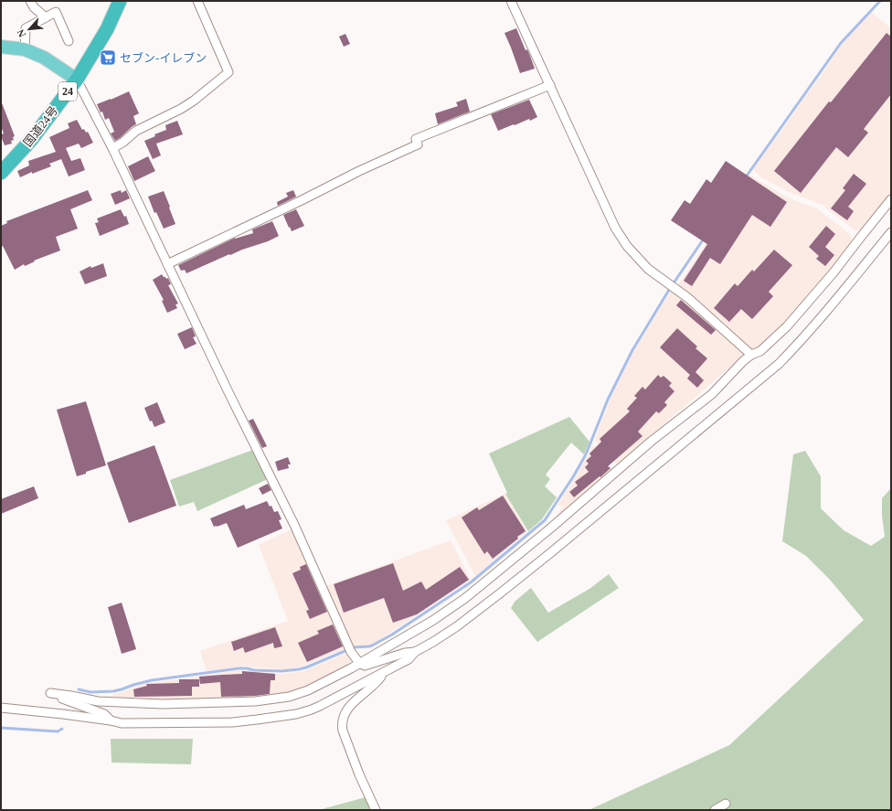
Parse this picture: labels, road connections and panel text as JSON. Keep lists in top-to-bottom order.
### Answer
{
  "streets": {
    "highway": ["24", "国道24号"]
  },
  "places": {
    "supermarket": ["セブン-イレブン"]
  },
  "north": "bottom left"
}
